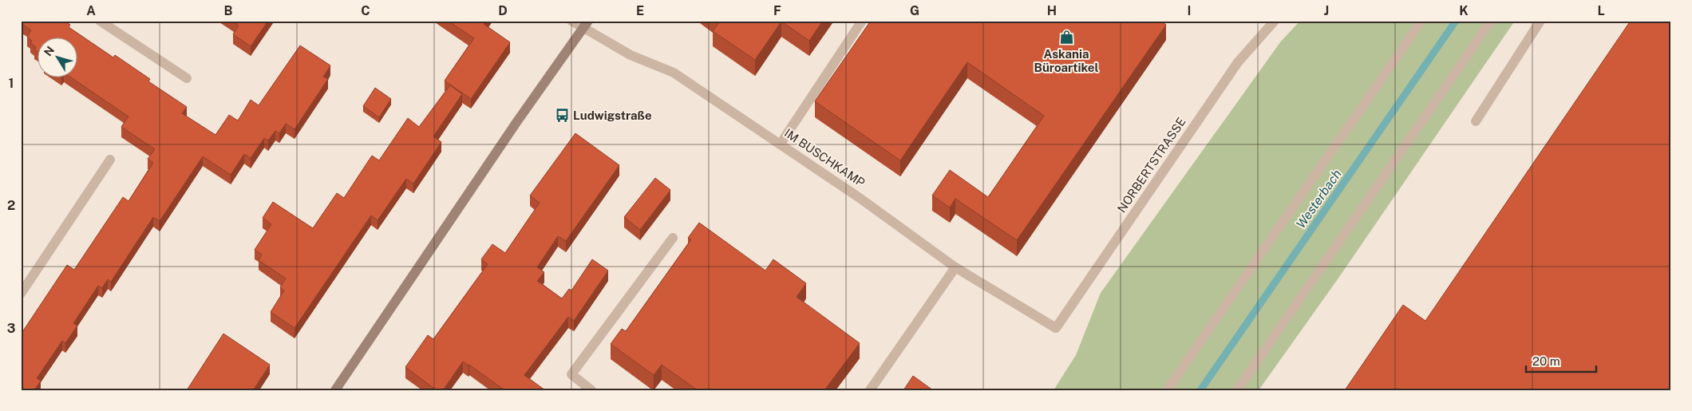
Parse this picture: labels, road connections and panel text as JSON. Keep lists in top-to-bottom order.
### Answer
{
  "streets": {
    "street": ["IM BUSCHKAMP", "NORBERTSTRASSE"]
  },
  "crossings": [
    ["IM BUSCHKAMP", "NORBERTSTRASSE"]
  ],
  "water": ["Westerbach"],
  "places": {
    "shop": ["Askania Büroartikel"],
    "bus stop": ["Ludwigstraße"]
  },
  "scale_bar": "20 m",
  "north": "top left",
  "grid": {
    "columns": [
      "A",
      "B",
      "C",
      "D",
      "E",
      "F",
      "G",
      "H",
      "I",
      "J",
      "K",
      "L"
    ],
    "rows": ["1", "2", "3"]
  }
}
